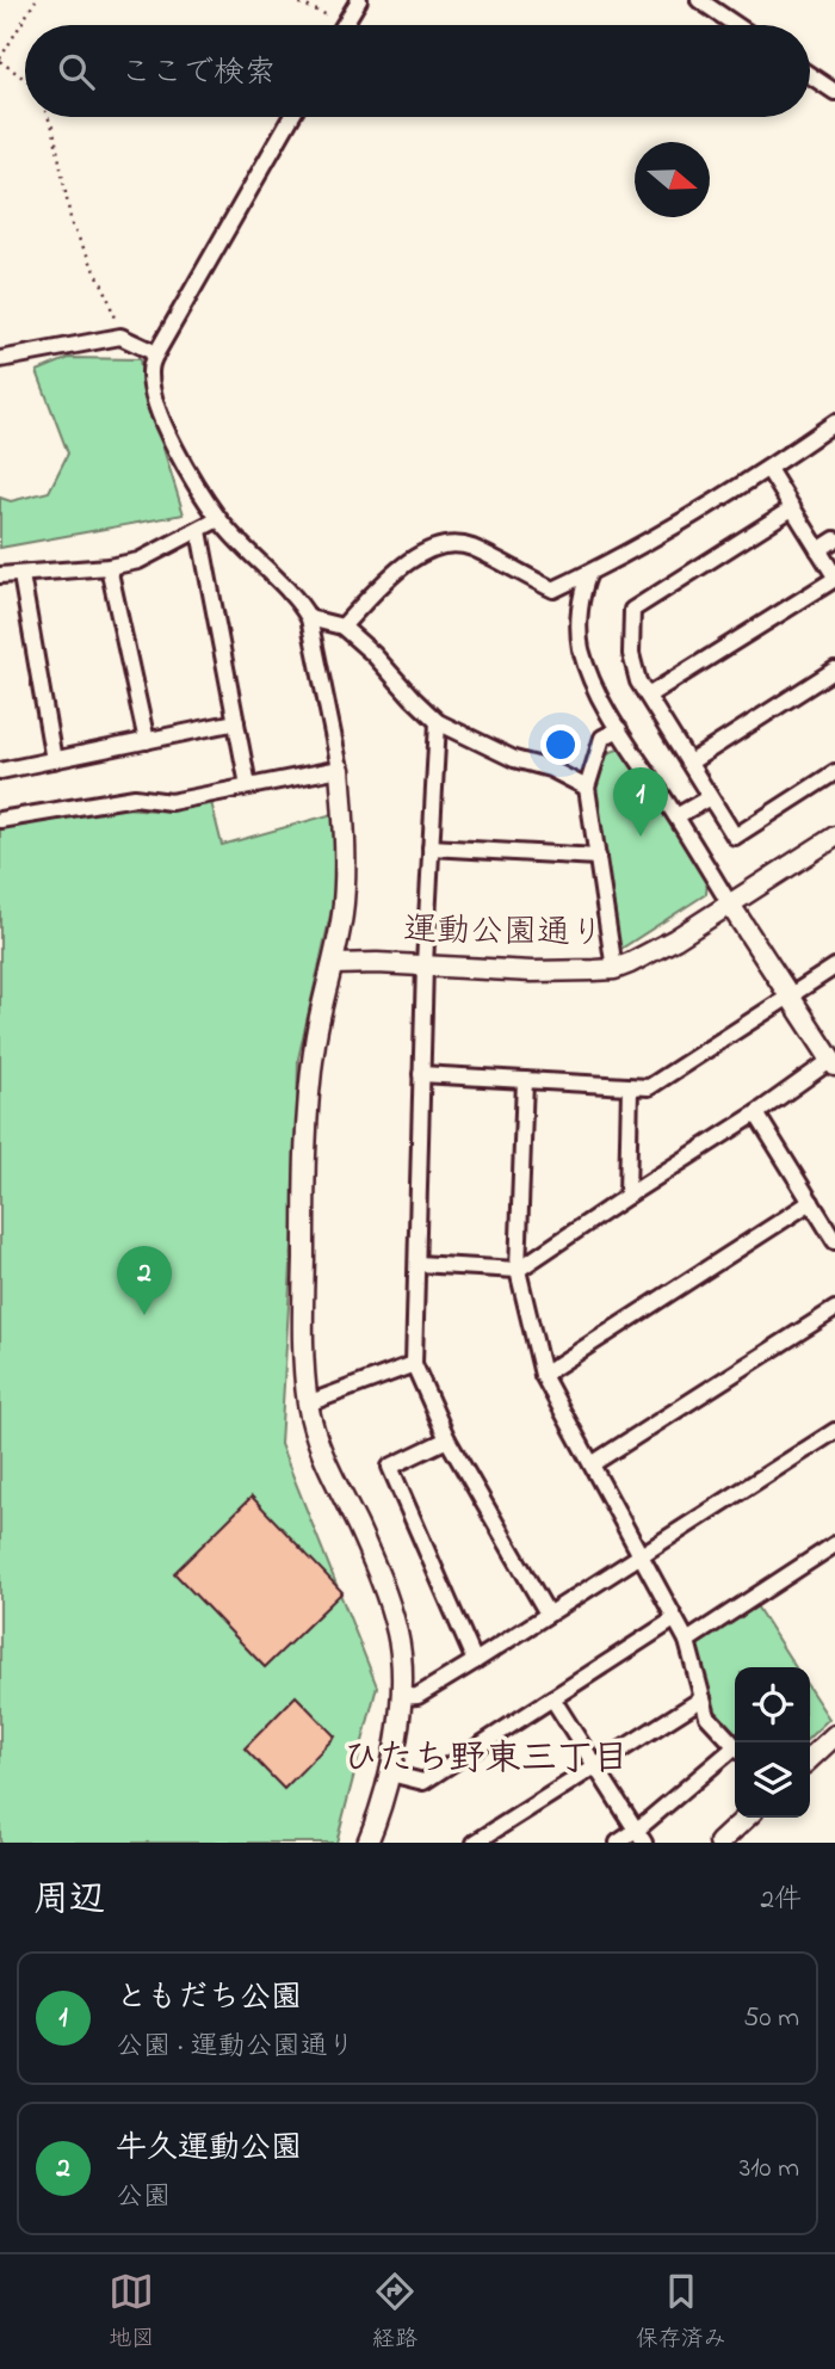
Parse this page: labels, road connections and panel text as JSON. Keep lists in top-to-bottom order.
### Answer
{
  "streets": {
    "street": ["運動公園通り"]
  },
  "districts": ["ひたち野東三丁目"],
  "north": "right",
  "page": {
    "search": "ここで検索",
    "pins": ["1", "2"],
    "heading": ["周辺", "2件"],
    "list": [
      {
        "mark": "1",
        "name": "ともだち公園",
        "note": "公園 · 運動公園通り",
        "value": "50 m"
      },
      {
        "mark": "2",
        "name": "牛久運動公園",
        "note": "公園",
        "value": "310 m"
      }
    ],
    "nav": ["地図", "経路", "保存済み"]
  }
}
